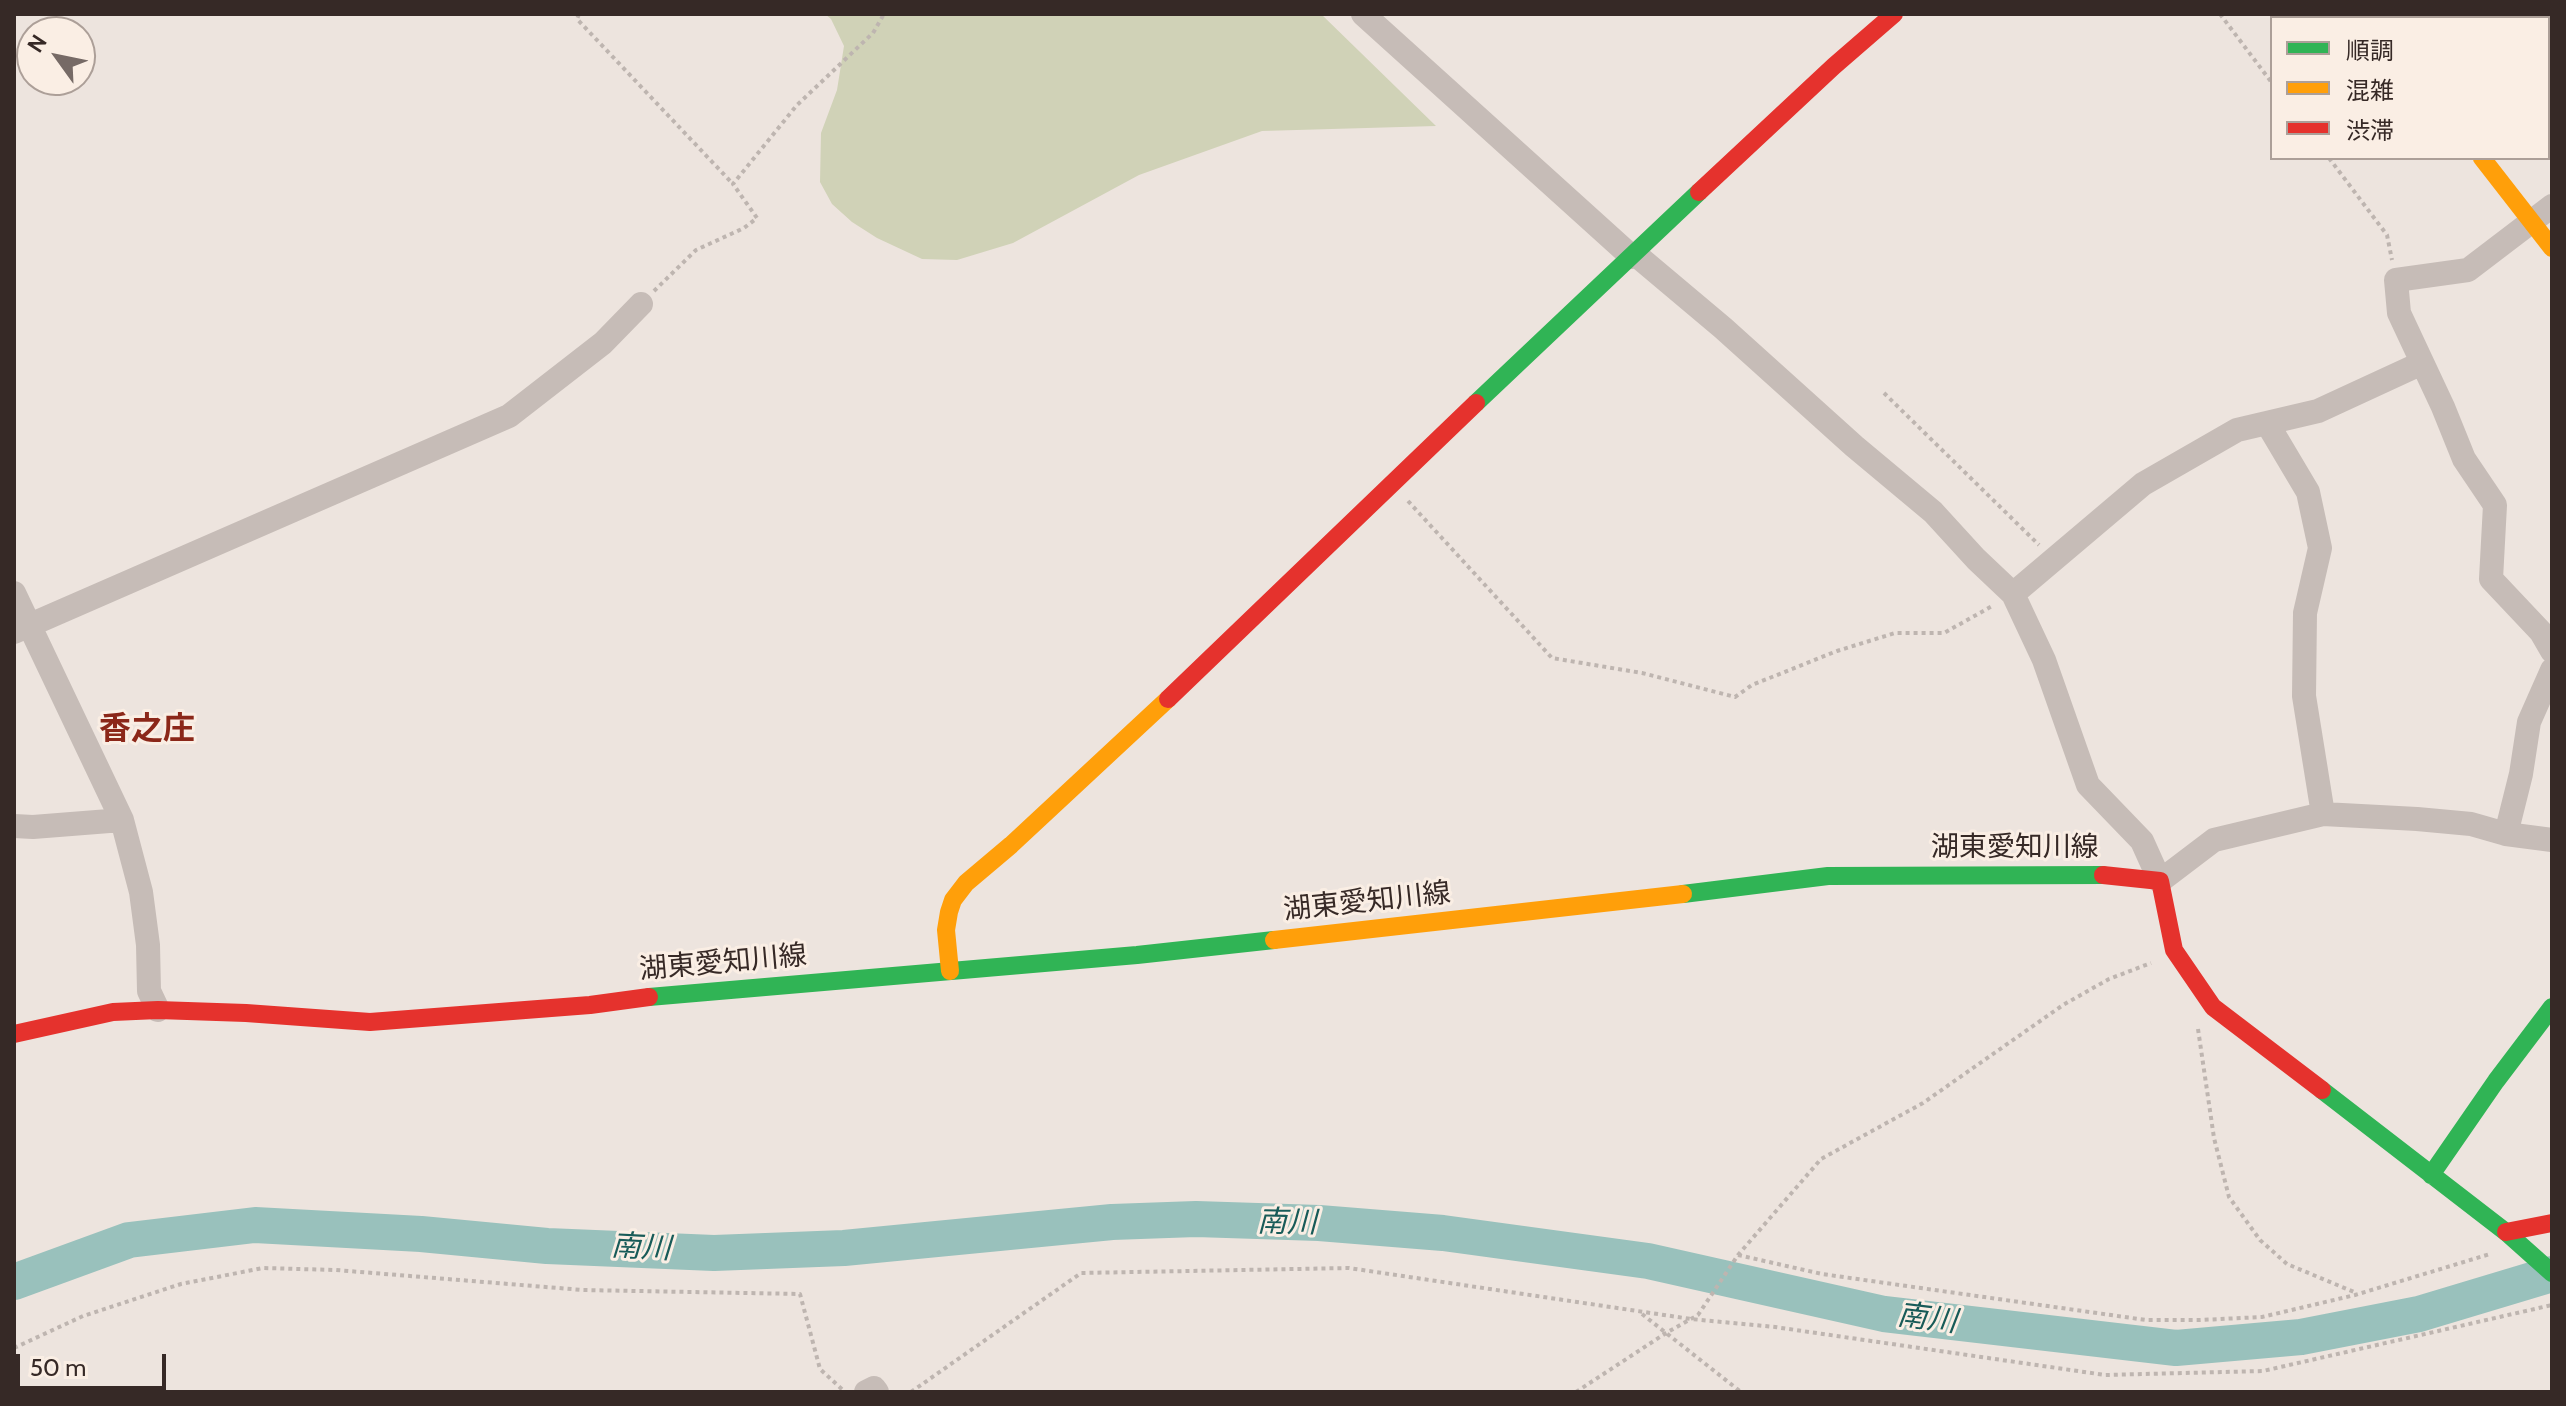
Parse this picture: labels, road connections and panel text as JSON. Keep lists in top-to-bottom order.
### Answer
{
  "streets": {
    "main road": ["湖東愛知川線"]
  },
  "districts": ["香之庄"],
  "water": ["南川"],
  "legend": ["順調", "混雑", "渋滞"],
  "scale_bar": "50 m",
  "north": "top left"
}
